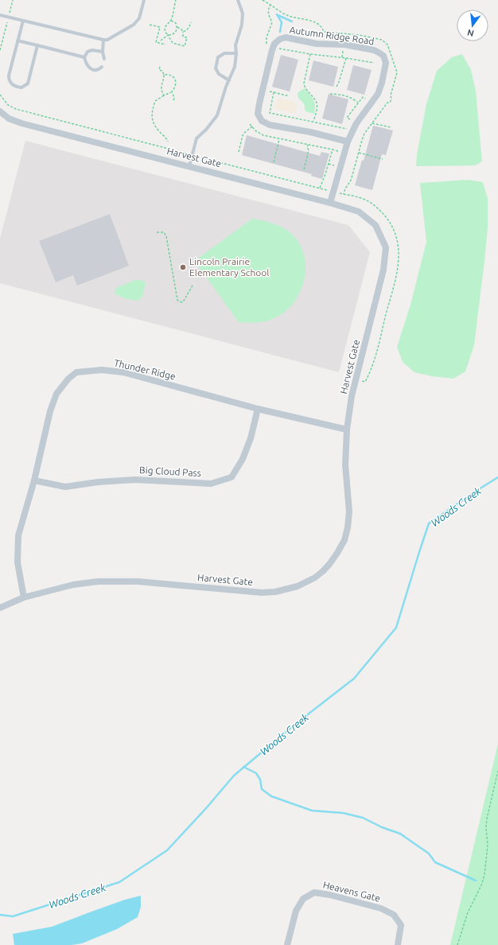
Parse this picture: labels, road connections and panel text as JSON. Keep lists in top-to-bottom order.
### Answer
{
  "streets": {
    "street": [
      "Autumn Ridge Road",
      "Harvest Gate",
      "Thunder Ridge",
      "Big Cloud Pass",
      "Heavens Gate"
    ]
  },
  "crossings": [
    ["Autumn Ridge Road", "Harvest Gate"],
    ["Harvest Gate", "Thunder Ridge"],
    ["Thunder Ridge", "Big Cloud Pass"]
  ],
  "water": ["Woods Creek"],
  "places": ["Lincoln Prairie Elementary School"],
  "north": "bottom"
}
